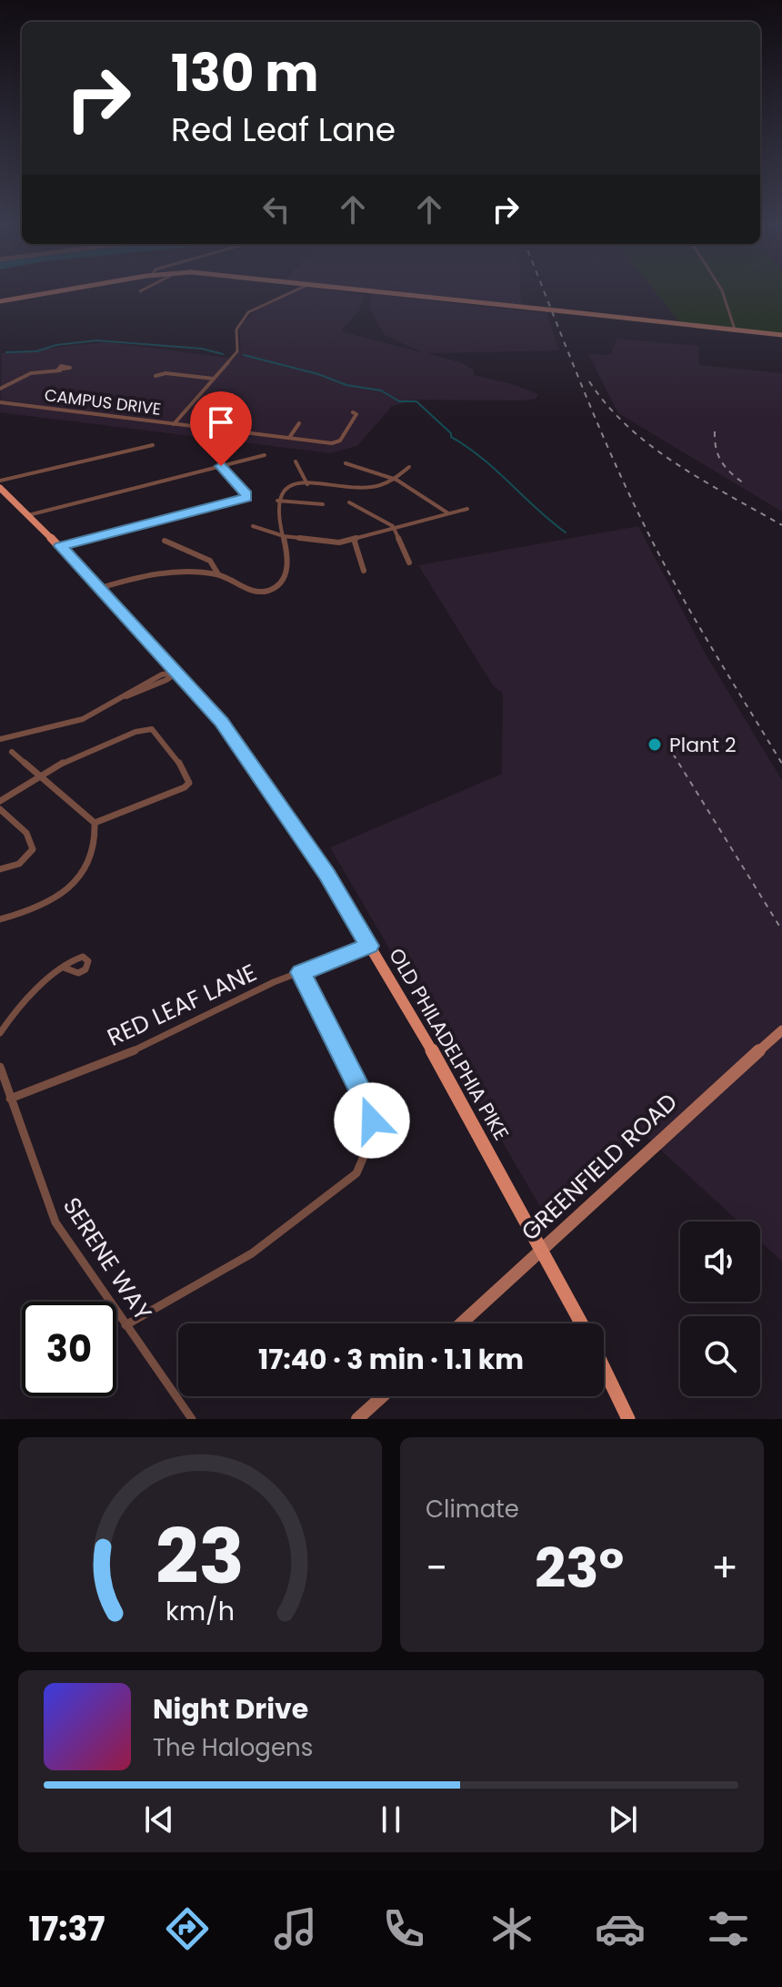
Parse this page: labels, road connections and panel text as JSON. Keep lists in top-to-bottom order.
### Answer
{
  "streets": {
    "main road": ["OLD PHILADELPHIA PIKE", "GREENFIELD ROAD"],
    "street": ["CAMPUS DRIVE", "RED LEAF LANE", "SERENE WAY"]
  },
  "crossings": [
    ["RED LEAF LANE", "OLD PHILADELPHIA PIKE"],
    ["RED LEAF LANE", "SERENE WAY"],
    ["OLD PHILADELPHIA PIKE", "GREENFIELD ROAD"]
  ],
  "places": ["Plant 2"],
  "page": {
    "turn": ["130 m", "Red Leaf Lane"],
    "limit": "30",
    "trip": "17:40 · 3 min · 1.1 km",
    "tile": "Climate",
    "heat": ["−", "23°", "+"],
    "song": ["Night Drive", "The Halogens"],
    "tabs": "17:37",
    "gauge": ["23", "km/h"]
  }
}
